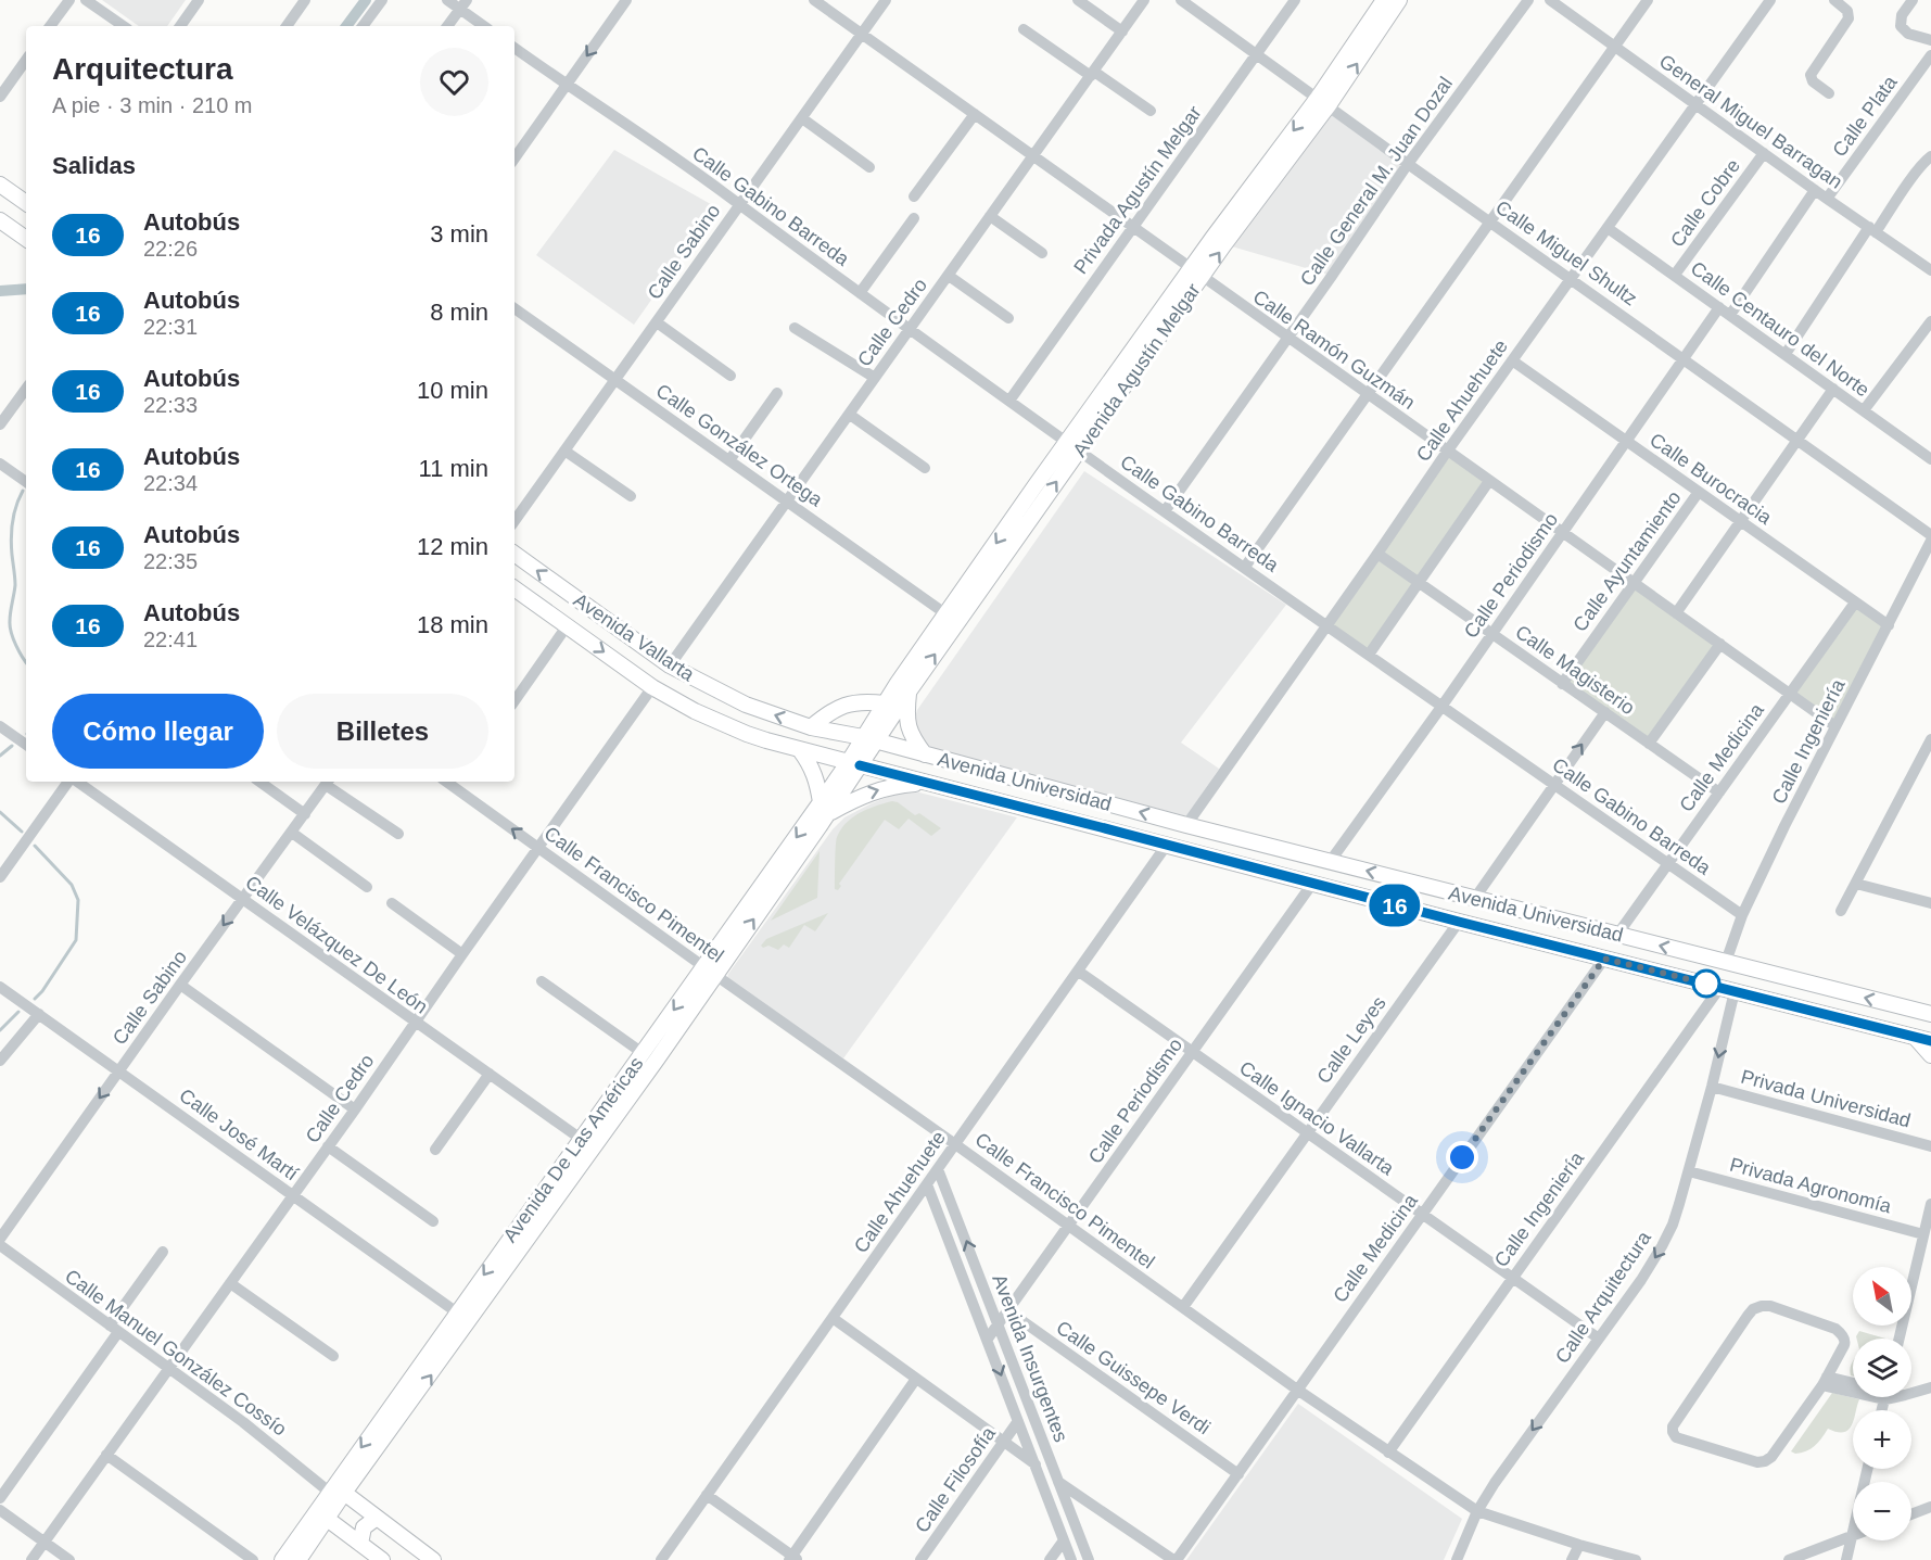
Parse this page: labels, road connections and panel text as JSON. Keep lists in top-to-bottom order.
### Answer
{
  "streets": {
    "main road": [
      "Avenida Agustín Melgar",
      "Avenida Vallarta",
      "Avenida Universidad",
      "Avenida De Las Américas"
    ],
    "street": [
      "Calle Plata",
      "General Miguel Barragan",
      "Calle General M. Juan Dozal",
      "Privada Agustín Melgar",
      "Calle Cobre",
      "Calle Gabino Barreda",
      "Calle Sabino",
      "Calle Miguel Shultz",
      "Calle Cedro",
      "Calle Centauro del Norte",
      "Calle Ramón Guzmán",
      "Calle Ahuehuete",
      "Calle González Ortega",
      "Calle Burocracia",
      "Calle Ayuntamiento",
      "Calle Periodismo",
      "Calle Magisterio",
      "Calle Ingeniería",
      "Calle Medicina",
      "Calle Francisco Pimentel",
      "Calle Velázquez De León",
      "Calle Leyes",
      "Privada Universidad",
      "Calle Ignacio Vallarta",
      "Calle José Martí",
      "Privada Agronomía",
      "Calle Arquitectura",
      "Calle Manuel González Cossío",
      "Avenida Insurgentes",
      "Calle Guissepe Verdi",
      "Calle Filosofía"
    ]
  },
  "crossings": [
    ["Calle Plata", "General Miguel Barragan"],
    ["General Miguel Barragan", "Calle Cobre"],
    ["General Miguel Barragan", "Calle Ahuehuete"],
    ["Calle General M. Juan Dozal", "Calle Gabino Barreda"],
    ["Calle General M. Juan Dozal", "Calle Miguel Shultz"],
    ["Calle General M. Juan Dozal", "Calle Ramón Guzmán"],
    ["Privada Agustín Melgar", "Calle Gabino Barreda"],
    ["Privada Agustín Melgar", "Calle Miguel Shultz"],
    ["Privada Agustín Melgar", "Calle Ramón Guzmán"],
    ["Calle Cobre", "Calle Centauro del Norte"],
    ["Calle Gabino Barreda", "Calle Sabino"],
    ["Calle Gabino Barreda", "Calle Cedro"],
    ["Calle Gabino Barreda", "Avenida Agustín Melgar"],
    ["Calle Gabino Barreda", "Calle Ahuehuete"],
    ["Calle Gabino Barreda", "Calle Periodismo"],
    ["Calle Gabino Barreda", "Calle Ingeniería"],
    ["Calle Gabino Barreda", "Calle Medicina"],
    ["Calle Sabino", "Calle Ramón Guzmán"],
    ["Calle Sabino", "Calle González Ortega"],
    ["Calle Sabino", "Calle Velázquez De León"],
    ["Calle Sabino", "Calle José Martí"],
    ["Calle Miguel Shultz", "Avenida Agustín Melgar"],
    ["Calle Miguel Shultz", "Calle Ahuehuete"],
    ["Calle Miguel Shultz", "Calle Periodismo"],
    ["Calle Cedro", "Calle Ramón Guzmán"],
    ["Calle Cedro", "Calle González Ortega"],
    ["Calle Cedro", "Avenida Vallarta"],
    ["Calle Cedro", "Calle Francisco Pimentel"],
    ["Calle Cedro", "Calle Velázquez De León"],
    ["Calle Cedro", "Calle José Martí"],
    ["Calle Cedro", "Calle Manuel González Cossío"],
    ["Calle Centauro del Norte", "Calle Ahuehuete"],
    ["Calle Centauro del Norte", "Calle Periodismo"],
    ["Calle Ramón Guzmán", "Avenida Agustín Melgar"],
    ["Calle Ramón Guzmán", "Calle Ahuehuete"],
    ["Calle Ramón Guzmán", "Calle Ayuntamiento"],
    ["Calle Ramón Guzmán", "Calle Periodismo"],
    ["Calle Ramón Guzmán", "Calle Ingeniería"],
    ["Calle Ramón Guzmán", "Calle Medicina"],
    ["Avenida Agustín Melgar", "Calle González Ortega"],
    ["Avenida Agustín Melgar", "Avenida Vallarta"],
    ["Avenida Agustín Melgar", "Avenida Universidad"],
    ["Avenida Agustín Melgar", "Avenida De Las Américas"],
    ["Calle Ahuehuete", "Calle Burocracia"],
    ["Calle Ahuehuete", "Calle Magisterio"],
    ["Calle Ahuehuete", "Avenida Universidad"],
    ["Calle Ahuehuete", "Calle Francisco Pimentel"],
    ["Calle Ahuehuete", "Calle Ignacio Vallarta"],
    ["Calle Ahuehuete", "Avenida Insurgentes"],
    ["Calle Burocracia", "Calle Ayuntamiento"],
    ["Calle Burocracia", "Calle Periodismo"],
    ["Calle Burocracia", "Calle Ingeniería"],
    ["Calle Burocracia", "Calle Medicina"],
    ["Calle Ayuntamiento", "Calle Magisterio"],
    ["Calle Periodismo", "Calle Magisterio"],
    ["Calle Periodismo", "Avenida Universidad"],
    ["Calle Periodismo", "Calle Francisco Pimentel"],
    ["Calle Periodismo", "Calle Ignacio Vallarta"],
    ["Calle Periodismo", "Avenida Insurgentes"],
    ["Calle Periodismo", "Calle Guissepe Verdi"],
    ["Avenida Vallarta", "Avenida Universidad"],
    ["Avenida Vallarta", "Avenida De Las Américas"],
    ["Calle Magisterio", "Calle Medicina"],
    ["Calle Ingeniería", "Avenida Universidad"],
    ["Calle Ingeniería", "Calle Francisco Pimentel"],
    ["Calle Ingeniería", "Calle Ignacio Vallarta"],
    ["Calle Ingeniería", "Calle Arquitectura"],
    ["Calle Medicina", "Avenida Universidad"],
    ["Calle Medicina", "Calle Francisco Pimentel"],
    ["Calle Medicina", "Calle Ignacio Vallarta"],
    ["Calle Medicina", "Calle Guissepe Verdi"],
    ["Avenida Universidad", "Calle Leyes"],
    ["Avenida Universidad", "Avenida De Las Américas"],
    ["Avenida Universidad", "Calle Arquitectura"],
    ["Calle Francisco Pimentel", "Calle Leyes"],
    ["Calle Francisco Pimentel", "Avenida De Las Américas"],
    ["Calle Francisco Pimentel", "Calle Arquitectura"],
    ["Calle Velázquez De León", "Avenida De Las Américas"],
    ["Calle Leyes", "Calle Ignacio Vallarta"],
    ["Privada Universidad", "Calle Arquitectura"],
    ["Calle Ignacio Vallarta", "Calle Arquitectura"],
    ["Calle José Martí", "Avenida De Las Américas"],
    ["Avenida De Las Américas", "Calle Manuel González Cossío"],
    ["Privada Agronomía", "Calle Arquitectura"],
    ["Avenida Insurgentes", "Calle Filosofía"]
  ],
  "one_way": ["Calle Arquitectura"],
  "lines": ["bus line 16"],
  "north": "top left",
  "page": {
    "on_map": "16",
    "heading": [
      ["Arquitectura", "A pie · 3 min · 210 m"],
      "Salidas"
    ],
    "list": [
      {
        "mark": "16",
        "name": "Autobús",
        "note": "22:26",
        "value": "3 min"
      },
      {
        "mark": "16",
        "name": "Autobús",
        "note": "22:31",
        "value": "8 min"
      },
      {
        "mark": "16",
        "name": "Autobús",
        "note": "22:33",
        "value": "10 min"
      },
      {
        "mark": "16",
        "name": "Autobús",
        "note": "22:34",
        "value": "11 min"
      },
      {
        "mark": "16",
        "name": "Autobús",
        "note": "22:35",
        "value": "12 min"
      },
      {
        "mark": "16",
        "name": "Autobús",
        "note": "22:41",
        "value": "18 min"
      }
    ],
    "buttons": ["Cómo llegar", "Billetes"],
    "map_buttons": ["+", "−"]
  }
}
